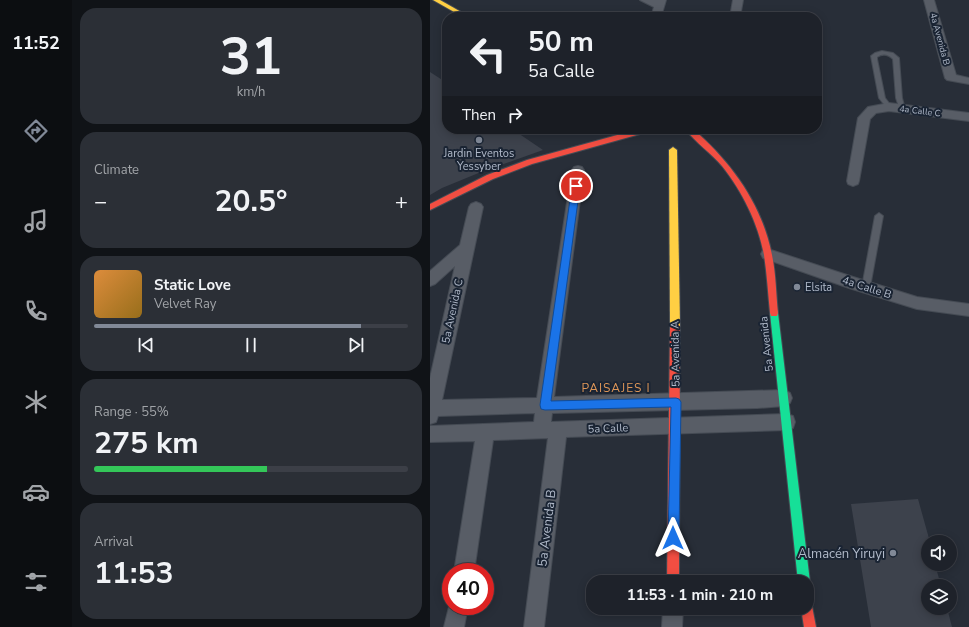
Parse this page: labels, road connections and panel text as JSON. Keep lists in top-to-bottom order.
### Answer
{
  "streets": {
    "street": [
      "4a Avenida B",
      "4a Calle C",
      "4a Calle B",
      "5a Avenida C",
      "5a Avenida",
      "5a Avenida A",
      "5a Calle",
      "5a Avenida B"
    ]
  },
  "crossings": [
    ["4a Calle B", "5a Avenida"],
    ["5a Avenida", "5a Calle"],
    ["5a Avenida A", "5a Calle"],
    ["5a Calle", "5a Avenida B"]
  ],
  "districts": ["PAISAJES I"],
  "places": ["Jardin Eventos Yessyber", "Elsita", "Almacén Yiruyi"],
  "page": {
    "tabs": "11:52",
    "tile": [
      ["31", "km/h"],
      "Climate",
      ["Range · 55%", "275 km"],
      ["Arrival", "11:53"]
    ],
    "turn": ["50 m", "5a Calle"],
    "then": "Then",
    "heat": ["−", "20.5°", "+"],
    "song": ["Static Love", "Velvet Ray"],
    "limit": "40",
    "trip": "11:53 · 1 min · 210 m"
  }
}
